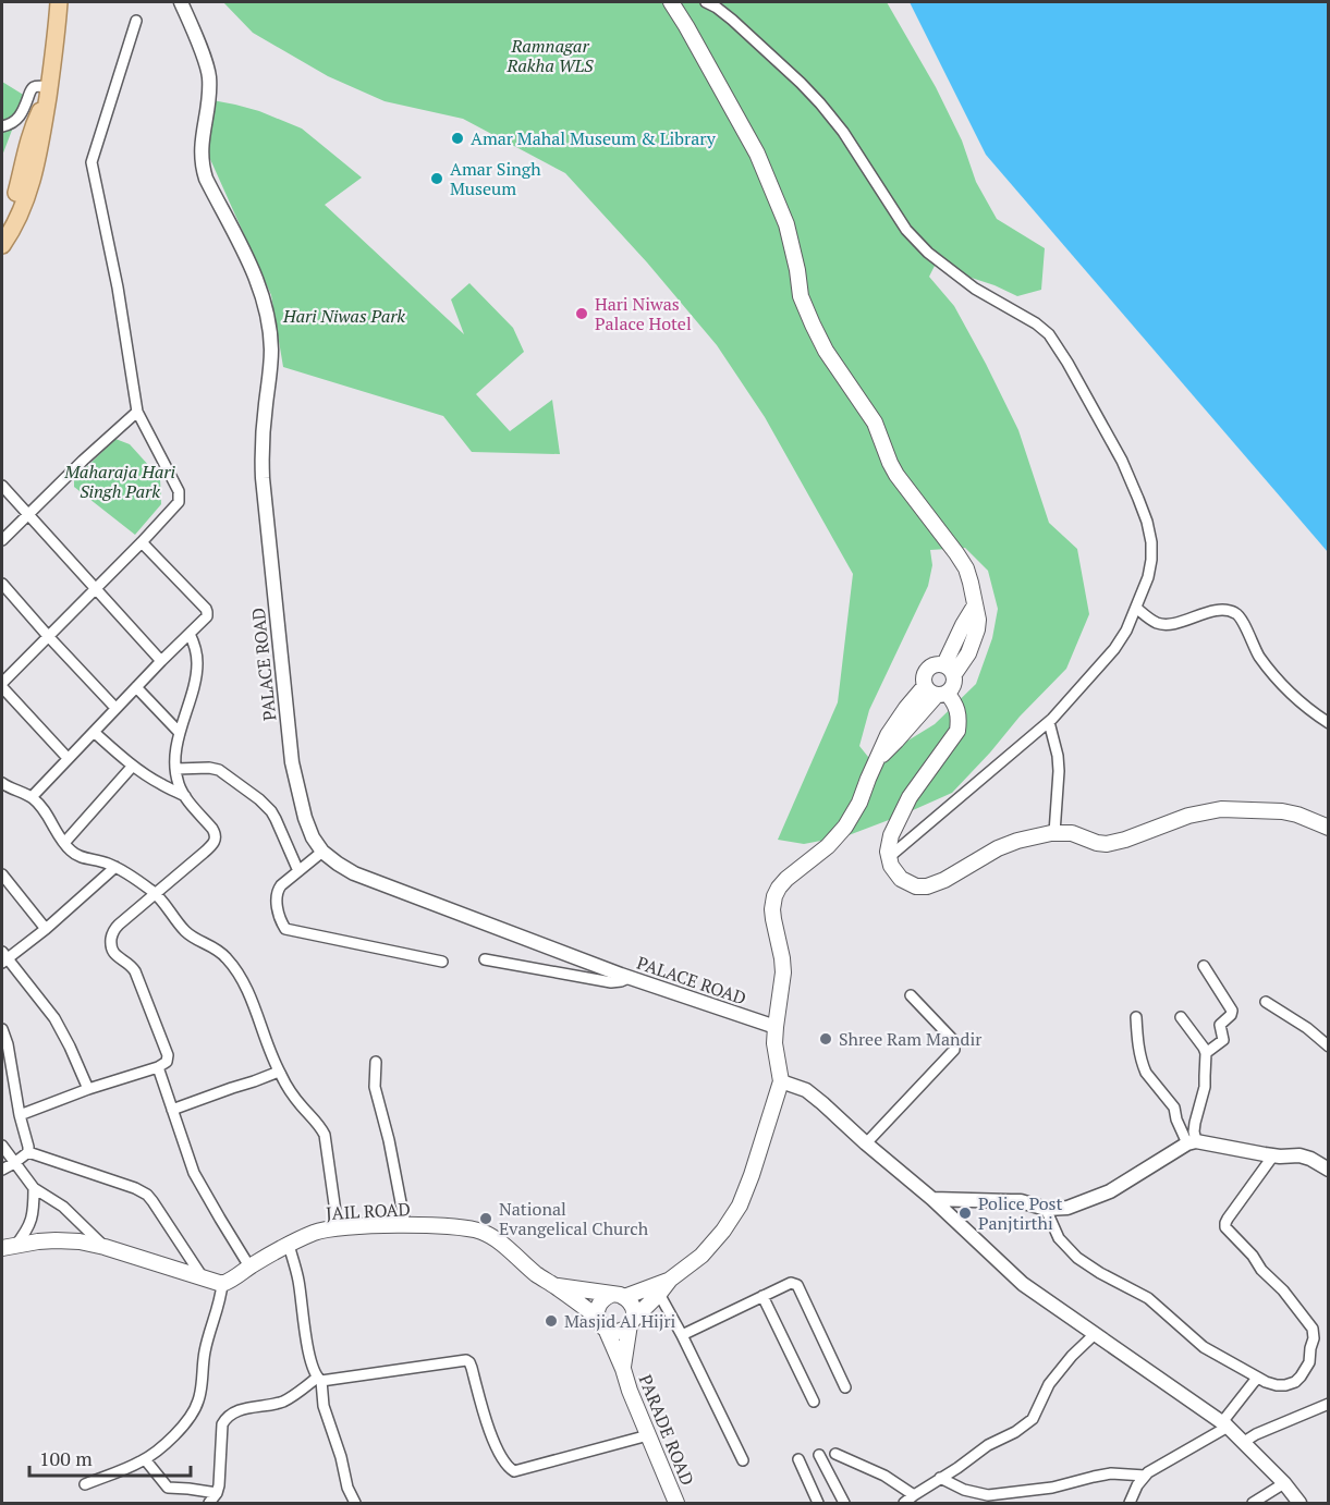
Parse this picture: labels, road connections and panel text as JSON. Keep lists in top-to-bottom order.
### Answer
{
  "streets": {
    "main road": ["JAIL ROAD", "PARADE ROAD"],
    "street": ["PALACE ROAD"]
  },
  "crossings": [
    ["JAIL ROAD", "PARADE ROAD"]
  ],
  "parks": ["Ramnagar Rakha WLS", "Hari Niwas Park", "Maharaja Hari Singh Park"],
  "places": [
    "Amar Mahal Museum & Library",
    "Amar Singh Museum",
    "Hari Niwas Palace Hotel",
    "Shree Ram Mandir",
    "Police Post Panjtirthi",
    "National Evangelical Church",
    "Masjid Al Hijri"
  ],
  "scale_bar": "100 m"
}
